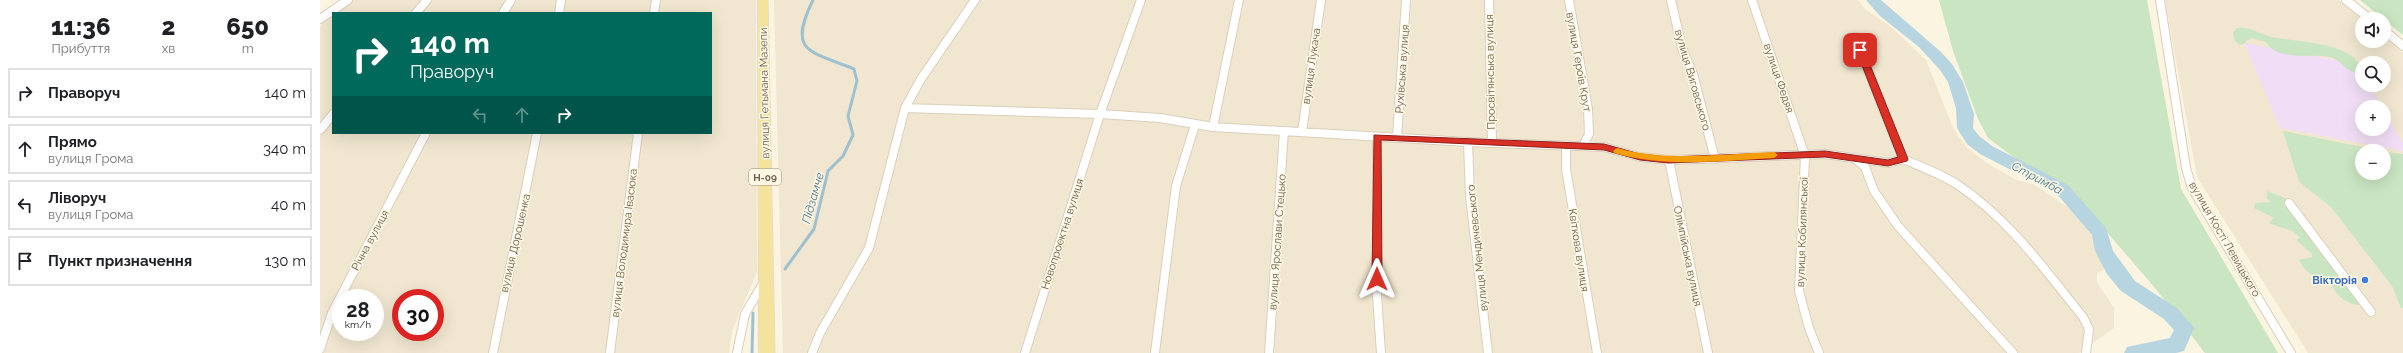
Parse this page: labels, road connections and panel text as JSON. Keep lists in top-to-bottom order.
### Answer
{
  "streets": {
    "main road": ["вулиця Гетьмана Мазепи", "Н-09"],
    "street": [
      "вулиця Героїв Крут",
      "вулиця Лукача",
      "Рухівська вулиця",
      "Просвітянська вулиця",
      "вулиця Федяя",
      "вулиця Виговського",
      "вулиця Кобилянської",
      "Новопроектна вулиця",
      "вулиця Кості Левицького",
      "Річна вулиця",
      "вулиця Ярослави Стецько",
      "вулиця Дорошенка",
      "вулиця Володимира Івасюка",
      "вулиця Мендичевського",
      "Квіткова вулиця",
      "Олімпійська вулиця"
    ]
  },
  "crossings": [
    ["вулиця Федяя", "вулиця Кобилянської"]
  ],
  "water": ["Стримба", "Підзамче"],
  "places": ["Вікторія"],
  "page": {
    "eta": [
      "11:36",
      "Прибуття",
      "2",
      "хв",
      "650",
      "m"
    ],
    "map_buttons": ["+", "−"],
    "turn": ["140 m", "Праворуч"],
    "list": [
      {
        "name": "Праворуч",
        "value": "140 m"
      },
      {
        "name": "Прямо",
        "note": "вулиця Грома",
        "value": "340 m"
      },
      {
        "name": "Ліворуч",
        "note": "вулиця Грома",
        "value": "40 m"
      },
      {
        "name": "Пункт призначення",
        "value": "130 m"
      }
    ],
    "speed": "28 km/h",
    "limit": "30"
  }
}
